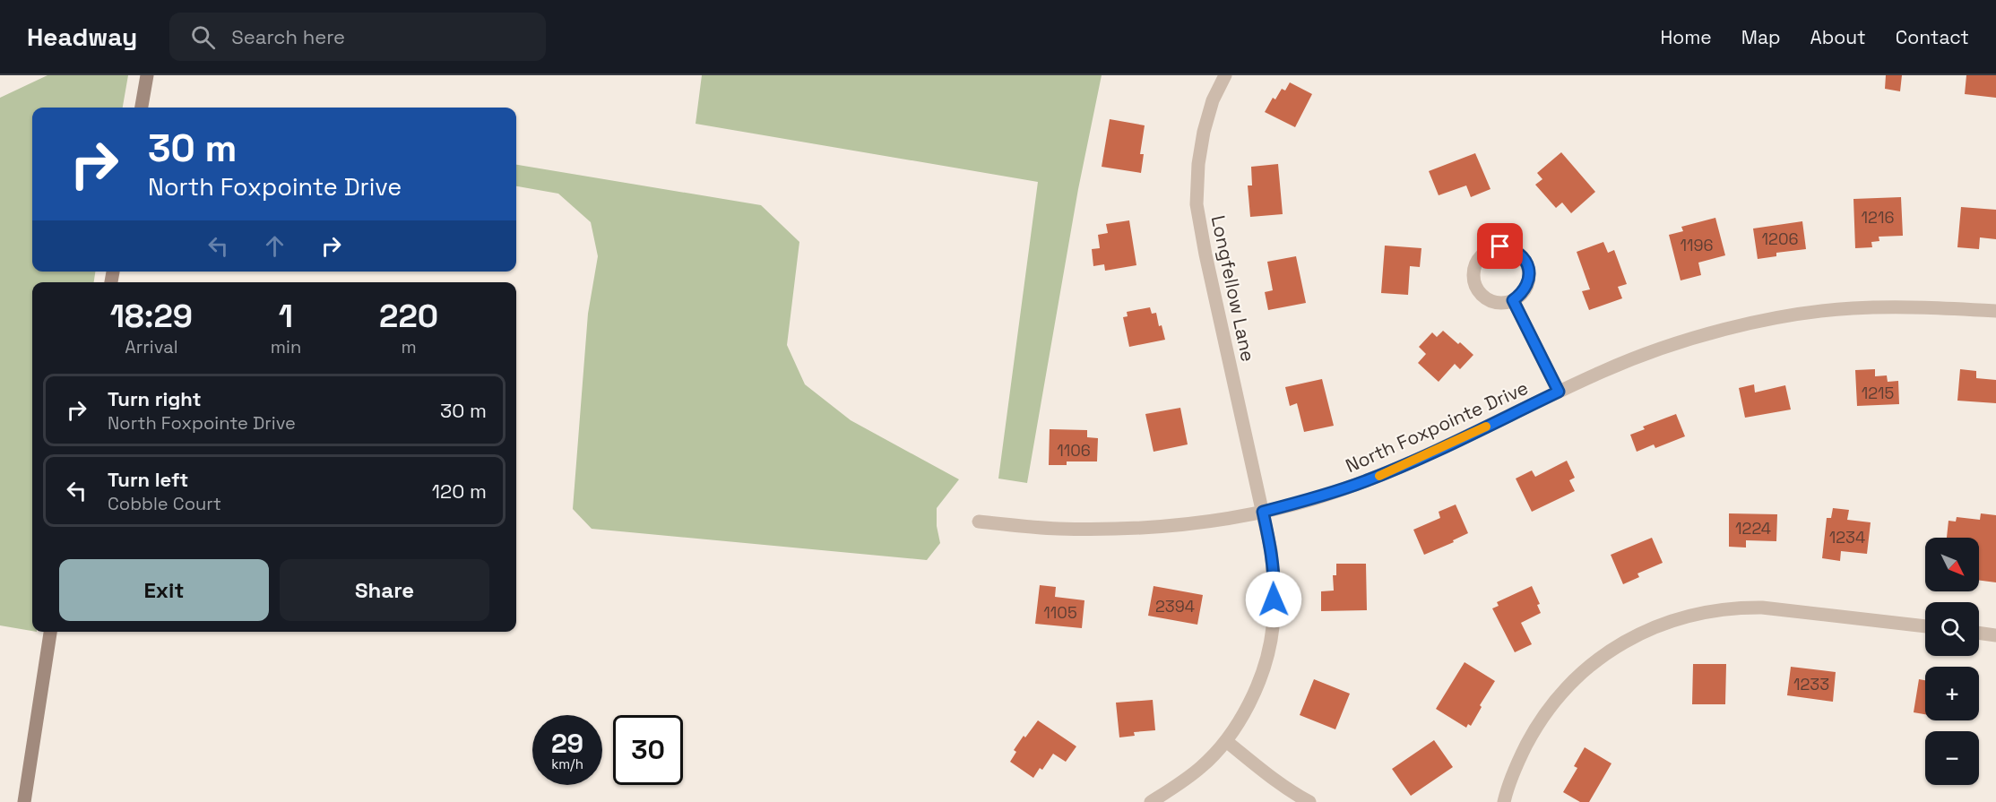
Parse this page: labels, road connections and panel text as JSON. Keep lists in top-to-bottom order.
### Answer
{
  "streets": {
    "street": ["Longfellow Lane", "North Foxpointe Drive"]
  },
  "crossings": [
    ["Longfellow Lane", "North Foxpointe Drive"]
  ],
  "house_numbers": [
    "1216",
    "1206",
    "1196",
    "1215",
    "1106",
    "1224",
    "1234",
    "2394",
    "1105",
    "1233"
  ],
  "north": "bottom right",
  "page": {
    "header": "Headway",
    "search": "Search here",
    "nav": [
      "Home",
      "Map",
      "About",
      "Contact"
    ],
    "turn": ["30 m", "North Foxpointe Drive"],
    "eta": [
      "18:29",
      "Arrival",
      "1",
      "min",
      "220",
      "m"
    ],
    "list": [
      {
        "name": "Turn right",
        "note": "North Foxpointe Drive",
        "value": "30 m"
      },
      {
        "name": "Turn left",
        "note": "Cobble Court",
        "value": "120 m"
      }
    ],
    "map_buttons": ["+", "−"],
    "buttons": ["Exit", "Share"],
    "speed": "29 km/h",
    "limit": "30"
  }
}
